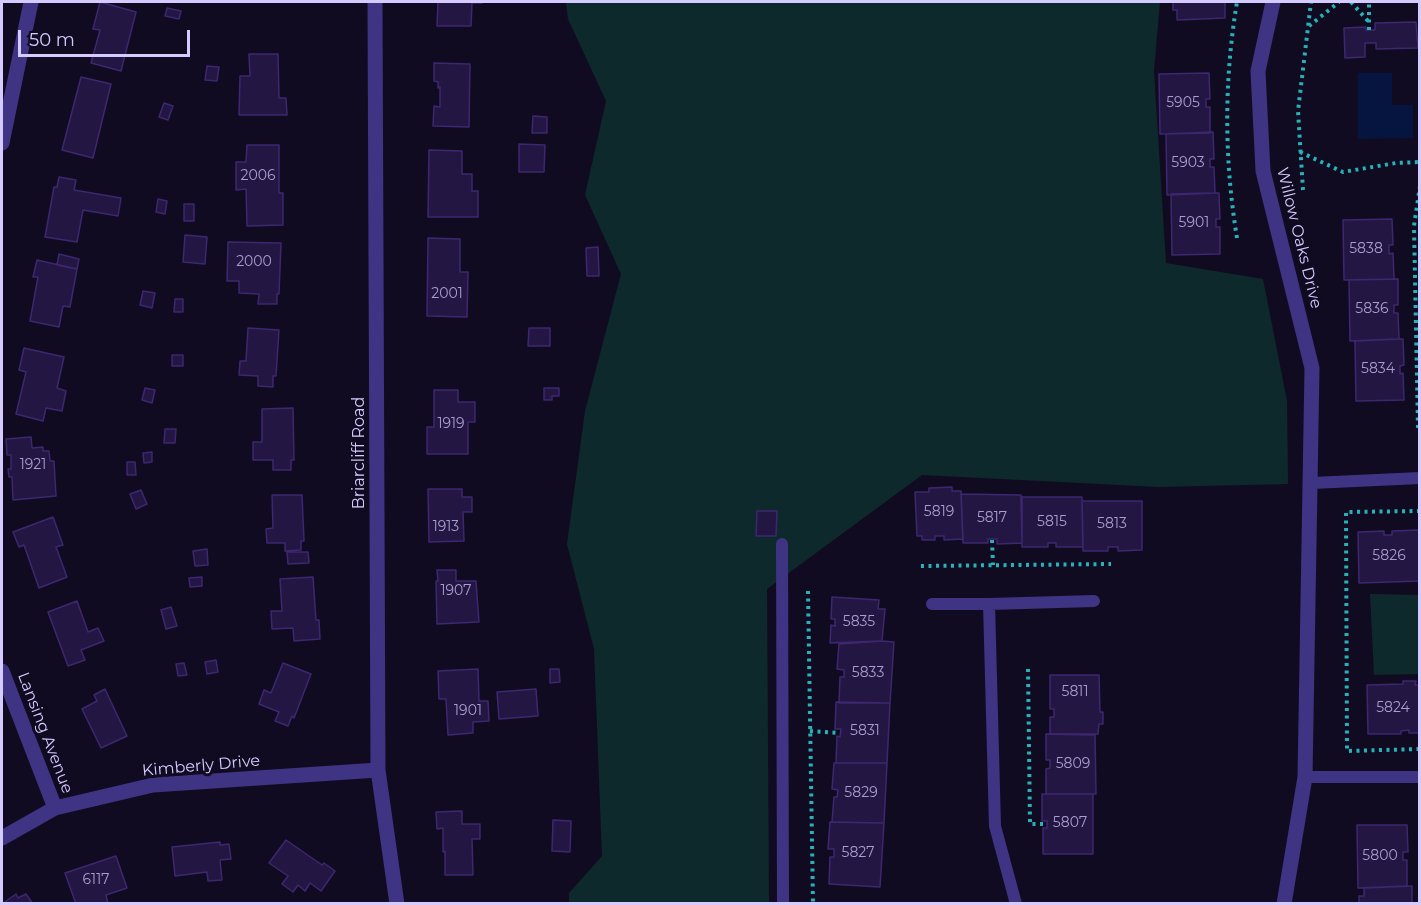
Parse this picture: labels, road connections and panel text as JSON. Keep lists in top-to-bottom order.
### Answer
{
  "streets": {
    "street": [
      "Willow Oaks Drive",
      "Briarcliff Road",
      "Lansing Avenue",
      "Kimberly Drive"
    ]
  },
  "crossings": [
    ["Briarcliff Road", "Kimberly Drive"],
    ["Lansing Avenue", "Kimberly Drive"]
  ],
  "house_numbers": [
    "5905",
    "5903",
    "2006",
    "5901",
    "5838",
    "2000",
    "2001",
    "5836",
    "5834",
    "1919",
    "1921",
    "5819",
    "5817",
    "5815",
    "5813",
    "1913",
    "5826",
    "1907",
    "5835",
    "5833",
    "5811",
    "5824",
    "1901",
    "5831",
    "5809",
    "5829",
    "5807",
    "5827",
    "5800",
    "6117"
  ],
  "scale_bar": "50 m"
}
